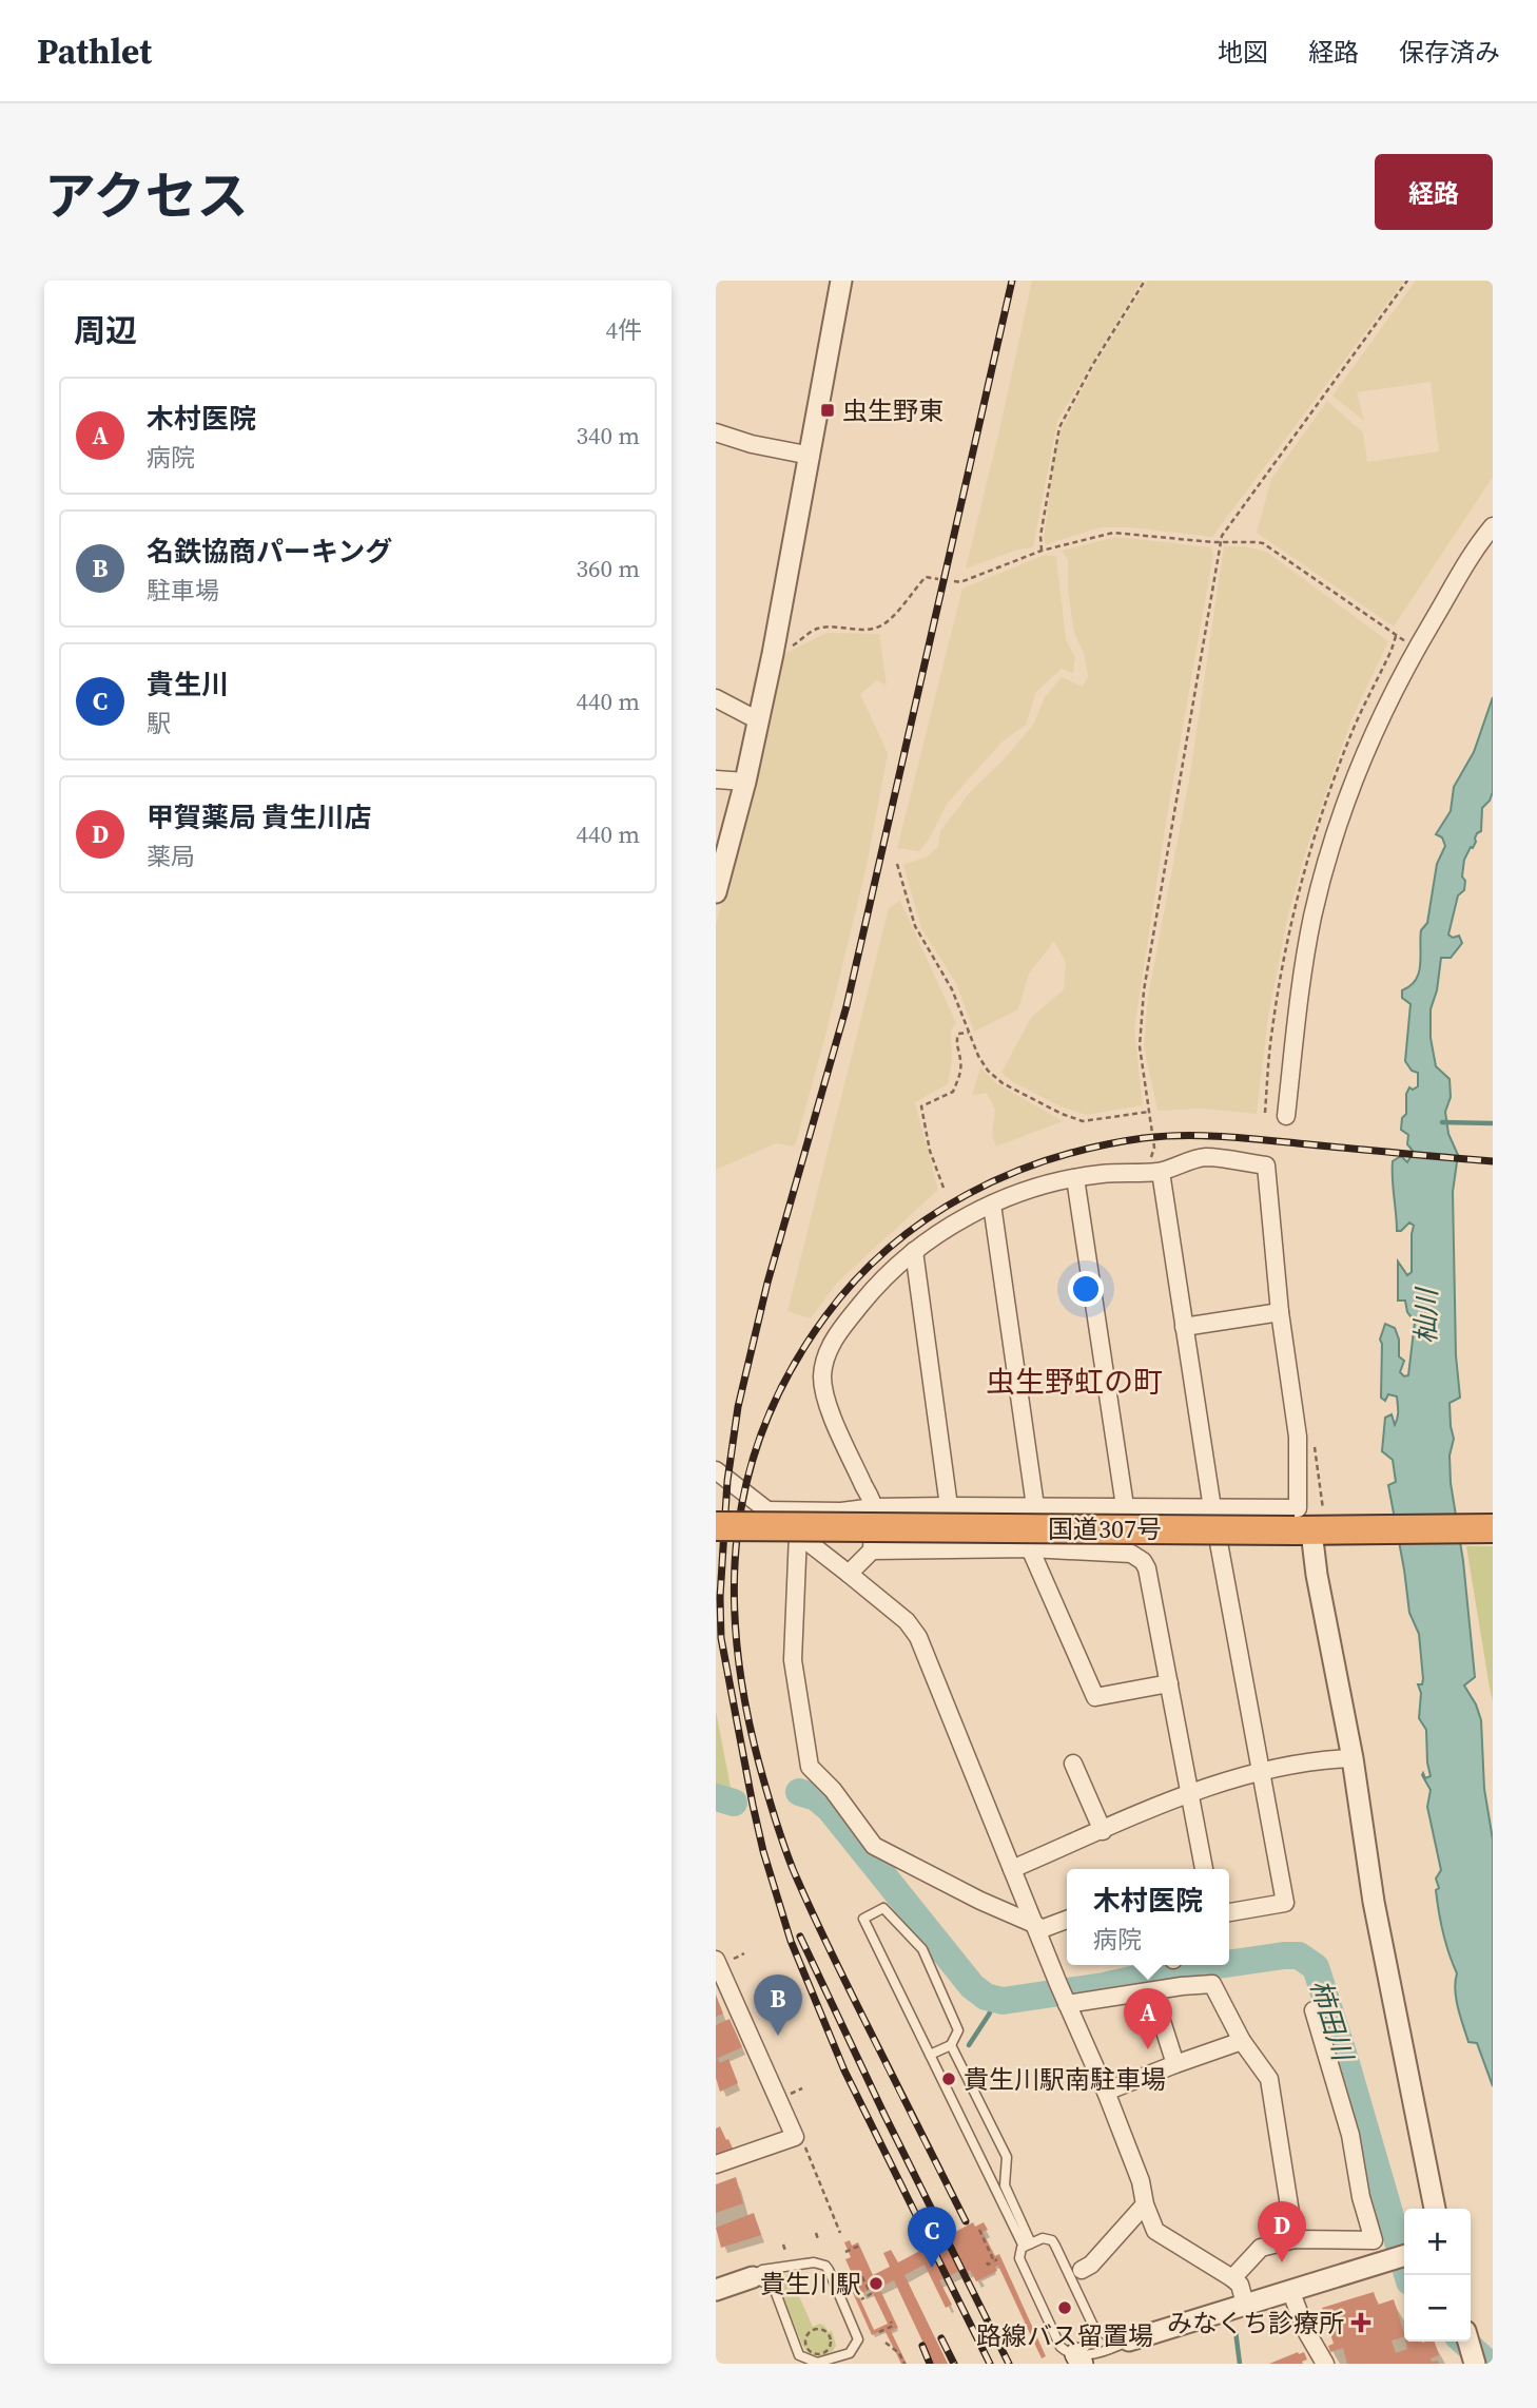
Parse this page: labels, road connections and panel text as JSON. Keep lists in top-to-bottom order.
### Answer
{
  "streets": {
    "highway": ["国道307号"]
  },
  "districts": ["虫生野虹の町"],
  "water": ["杣川", "柿田川"],
  "places": {
    "transit": ["虫生野東"],
    "other": ["貴生川駅南駐車場", "貴生川駅", "路線バス留置場"],
    "health": ["みなくち診療所"]
  },
  "page": {
    "header": "Pathlet",
    "nav": ["地図", "経路", "保存済み"],
    "title": "アクセス",
    "buttons": "経路",
    "heading": ["周辺", "4件"],
    "list": [
      {
        "mark": "A",
        "name": "木村医院",
        "note": "病院",
        "value": "340 m"
      },
      {
        "mark": "B",
        "name": "名鉄協商パーキング",
        "note": "駐車場",
        "value": "360 m"
      },
      {
        "mark": "C",
        "name": "貴生川",
        "note": "駅",
        "value": "440 m"
      },
      {
        "mark": "D",
        "name": "甲賀薬局 貴生川店",
        "note": "薬局",
        "value": "440 m"
      }
    ],
    "popup": ["木村医院", "病院"],
    "pins": [
      "B",
      "A",
      "D",
      "C"
    ],
    "map_buttons": ["+", "−"]
  }
}
